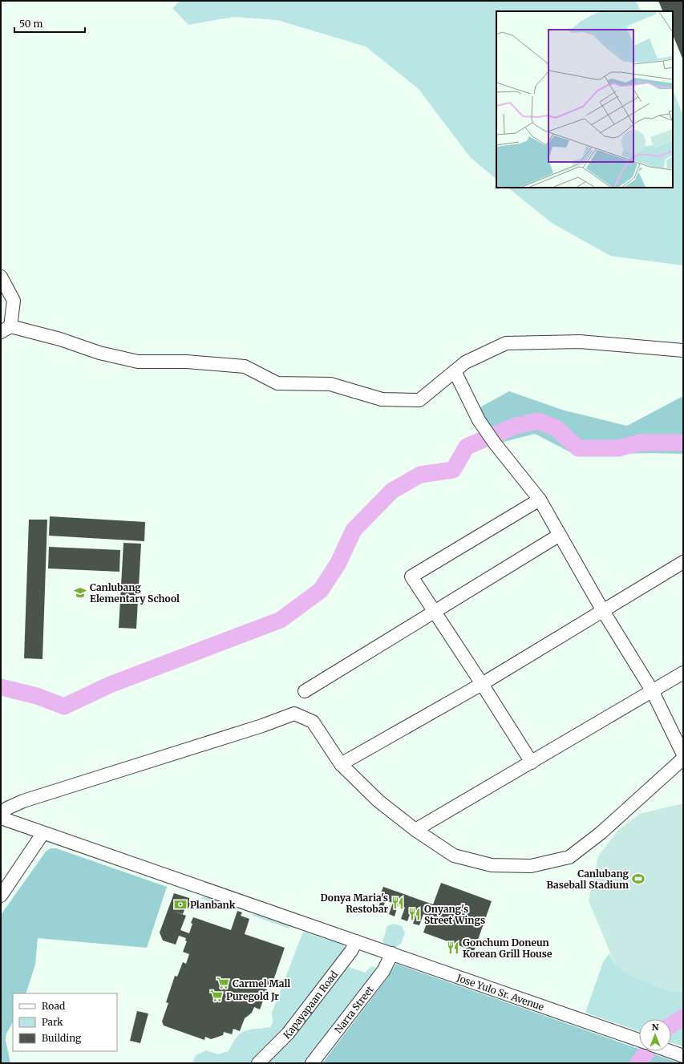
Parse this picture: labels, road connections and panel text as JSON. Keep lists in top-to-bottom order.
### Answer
{
  "streets": {
    "street": ["Jose Yulo Sr. Avenue", "Kapayapaan Road", "Narra Street"]
  },
  "crossings": [
    ["Jose Yulo Sr. Avenue", "Kapayapaan Road"],
    ["Jose Yulo Sr. Avenue", "Narra Street"]
  ],
  "places": {
    "school or university": ["Canlubang Elementary School"],
    "sports": ["Canlubang Baseball Stadium"],
    "restaurant": ["Donya Maria's Restobar", "Onyang's Street Wings", "Gonchum Doneun Korean Grill House"],
    "bank": ["Planbank"],
    "supermarket": ["Carmel Mall", "Puregold Jr"]
  },
  "legend": ["Road", "Park", "Building"],
  "scale_bar": "50 m",
  "north": "top"
}
